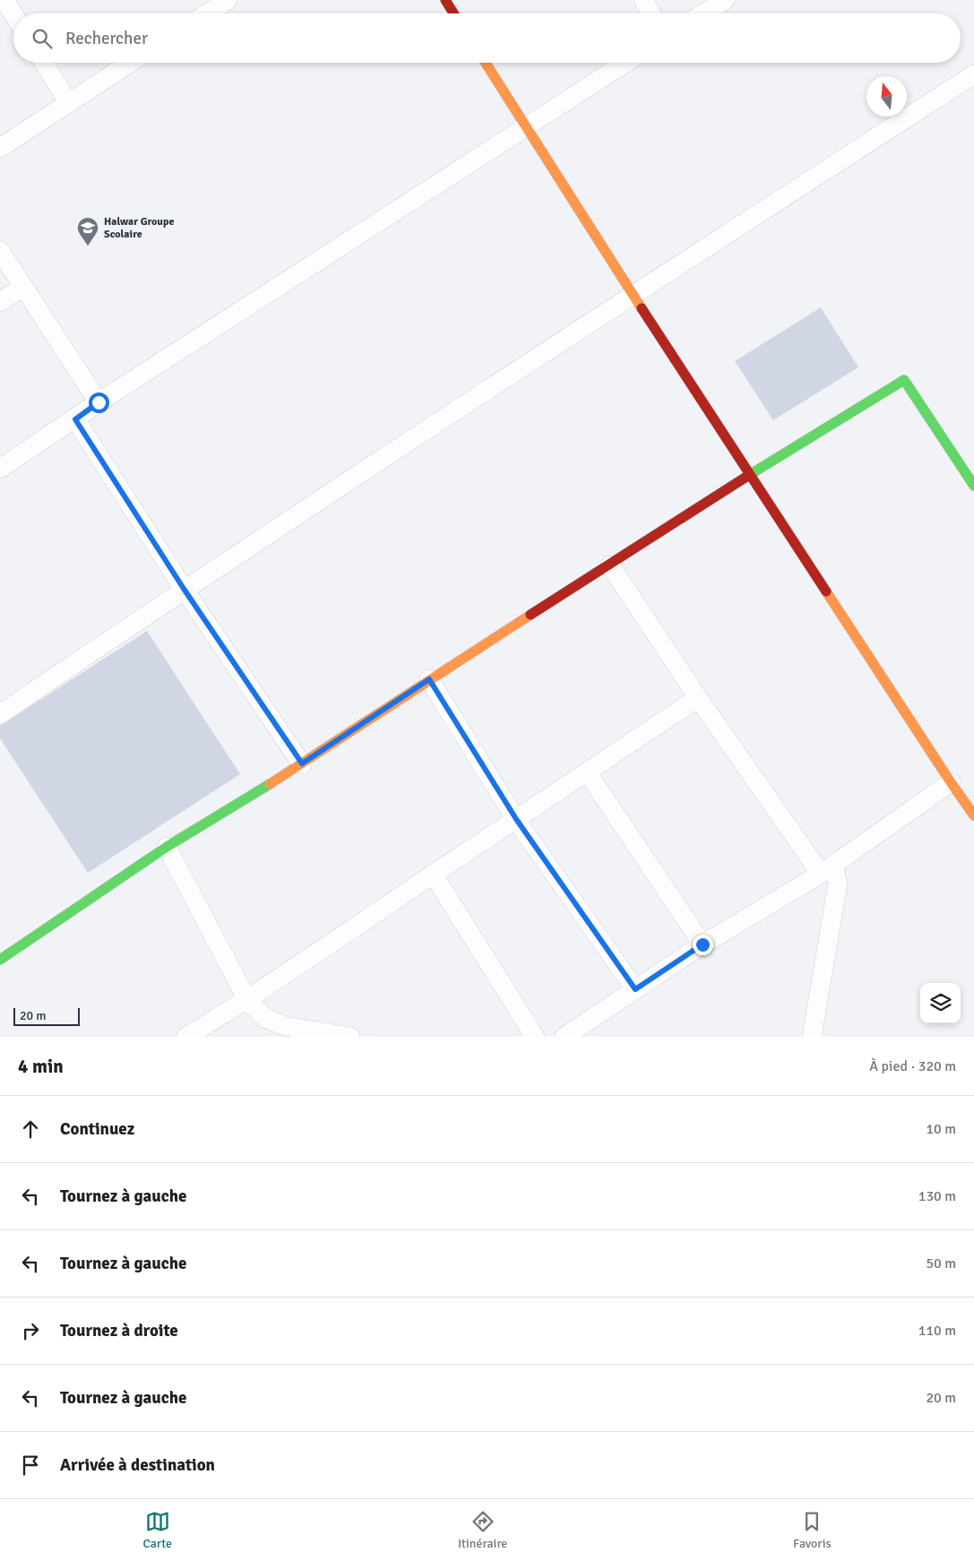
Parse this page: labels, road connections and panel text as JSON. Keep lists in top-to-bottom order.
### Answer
{
  "places": {
    "school or university": ["Halwar Groupe Scolaire"]
  },
  "scale_bar": "20 m",
  "north": "top",
  "page": {
    "search": "Rechercher",
    "scale": "20 m",
    "heading": ["4 min", "À pied · 320 m"],
    "list": [
      ["Continuez", "10 m"],
      ["Tournez à gauche", "130 m"],
      ["Tournez à gauche", "50 m"],
      ["Tournez à droite", "110 m"],
      ["Tournez à gauche", "20 m"],
      "Arrivée à destination"
    ],
    "nav": ["Carte", "Itinéraire", "Favoris"]
  }
}
